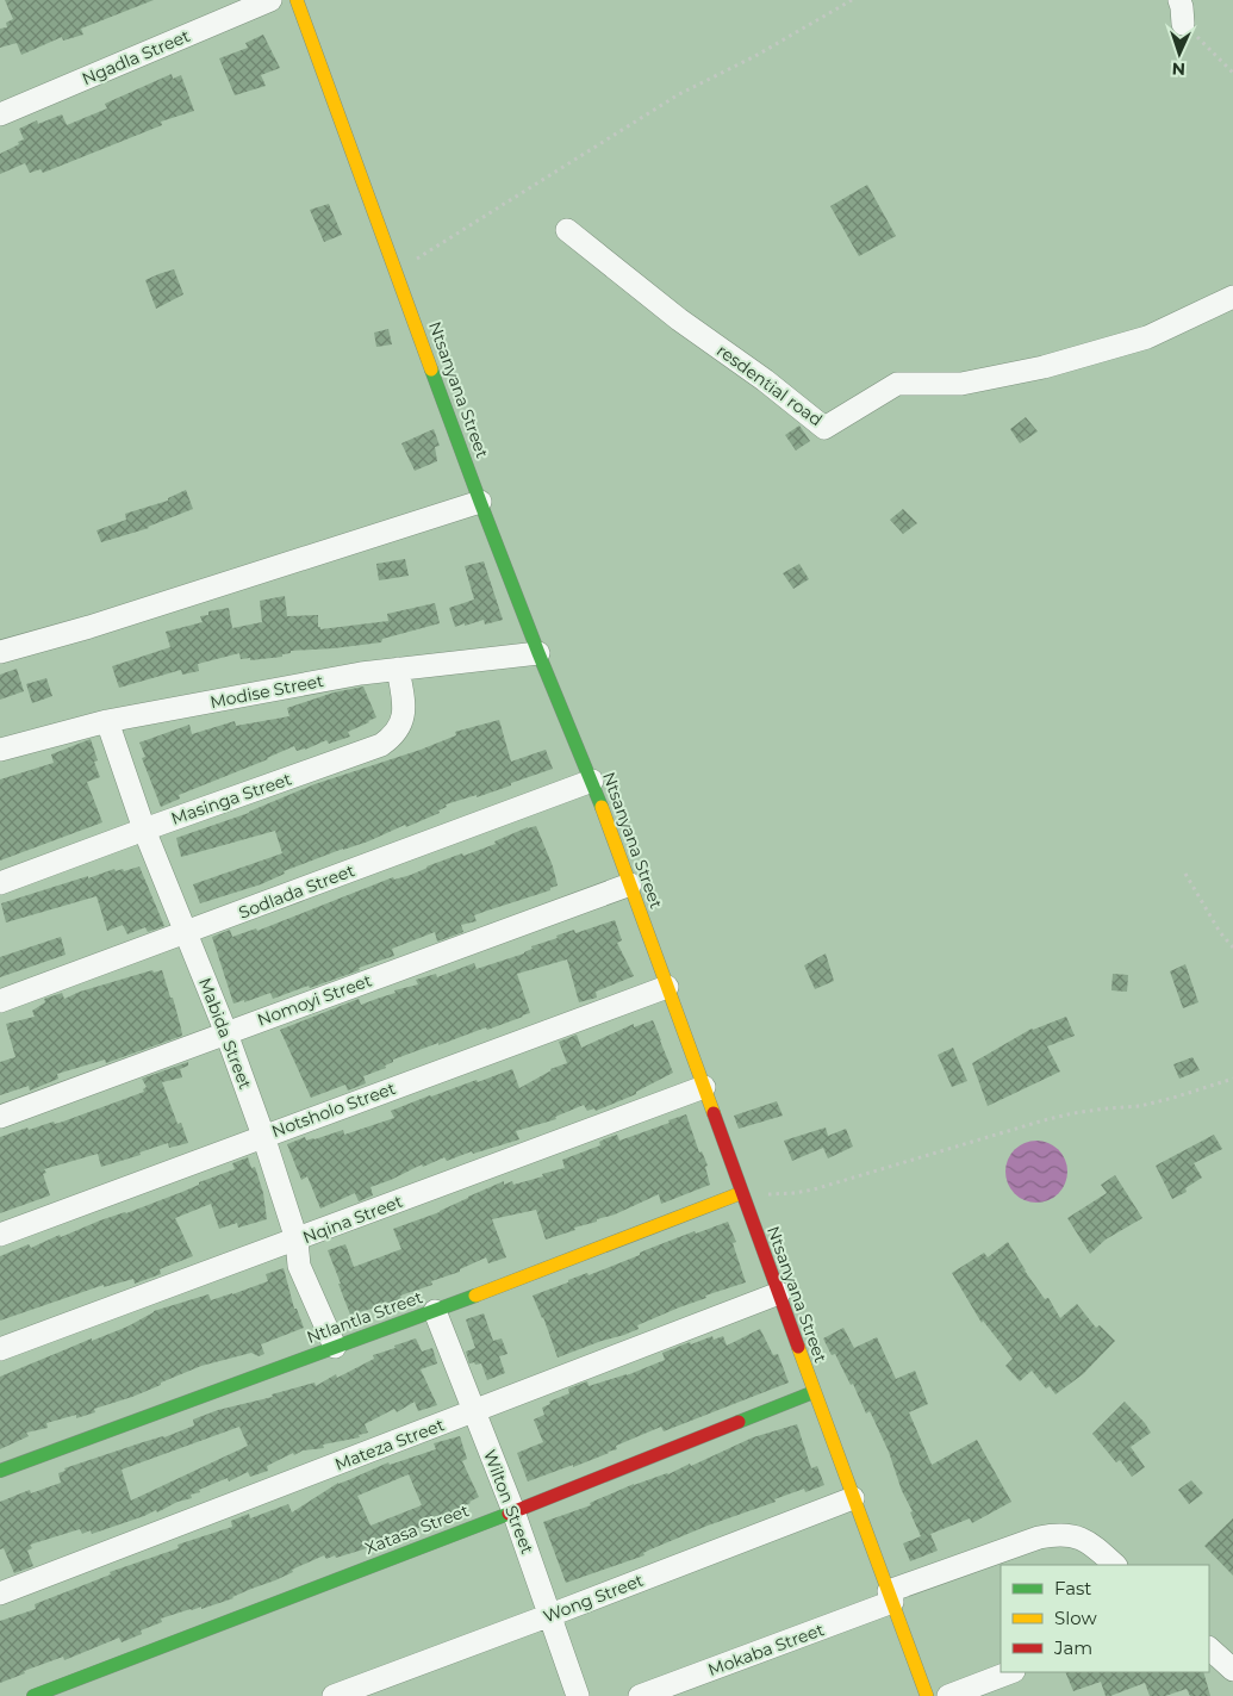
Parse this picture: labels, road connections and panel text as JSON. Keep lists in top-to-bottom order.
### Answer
{
  "streets": {
    "street": [
      "Ngadla Street",
      "resdential road",
      "Ntsanyana Street",
      "Modise Street",
      "Masinga Street",
      "Sodlada Street",
      "Nomoyi Street",
      "Mabida Street",
      "Notsholo Street",
      "Nqina Street",
      "Ntlantla Street",
      "Mateza Street",
      "Wilton Street",
      "Xatasa Street",
      "Wong Street",
      "Mokaba Street"
    ]
  },
  "crossings": [
    ["Ntsanyana Street", "Modise Street"],
    ["Ntsanyana Street", "Sodlada Street"],
    ["Ntsanyana Street", "Nomoyi Street"],
    ["Ntsanyana Street", "Notsholo Street"],
    ["Ntsanyana Street", "Nqina Street"],
    ["Ntsanyana Street", "Ntlantla Street"],
    ["Ntsanyana Street", "Mateza Street"],
    ["Ntsanyana Street", "Xatasa Street"],
    ["Ntsanyana Street", "Wong Street"],
    ["Ntsanyana Street", "Mokaba Street"],
    ["Modise Street", "Masinga Street"],
    ["Modise Street", "Mabida Street"],
    ["Masinga Street", "Mabida Street"],
    ["Sodlada Street", "Mabida Street"],
    ["Nomoyi Street", "Mabida Street"],
    ["Mabida Street", "Notsholo Street"],
    ["Mabida Street", "Nqina Street"],
    ["Mabida Street", "Ntlantla Street"],
    ["Ntlantla Street", "Wilton Street"],
    ["Mateza Street", "Wilton Street"],
    ["Wilton Street", "Xatasa Street"],
    ["Wilton Street", "Wong Street"]
  ],
  "legend": ["Fast", "Slow", "Jam"],
  "north": "bottom"
}
